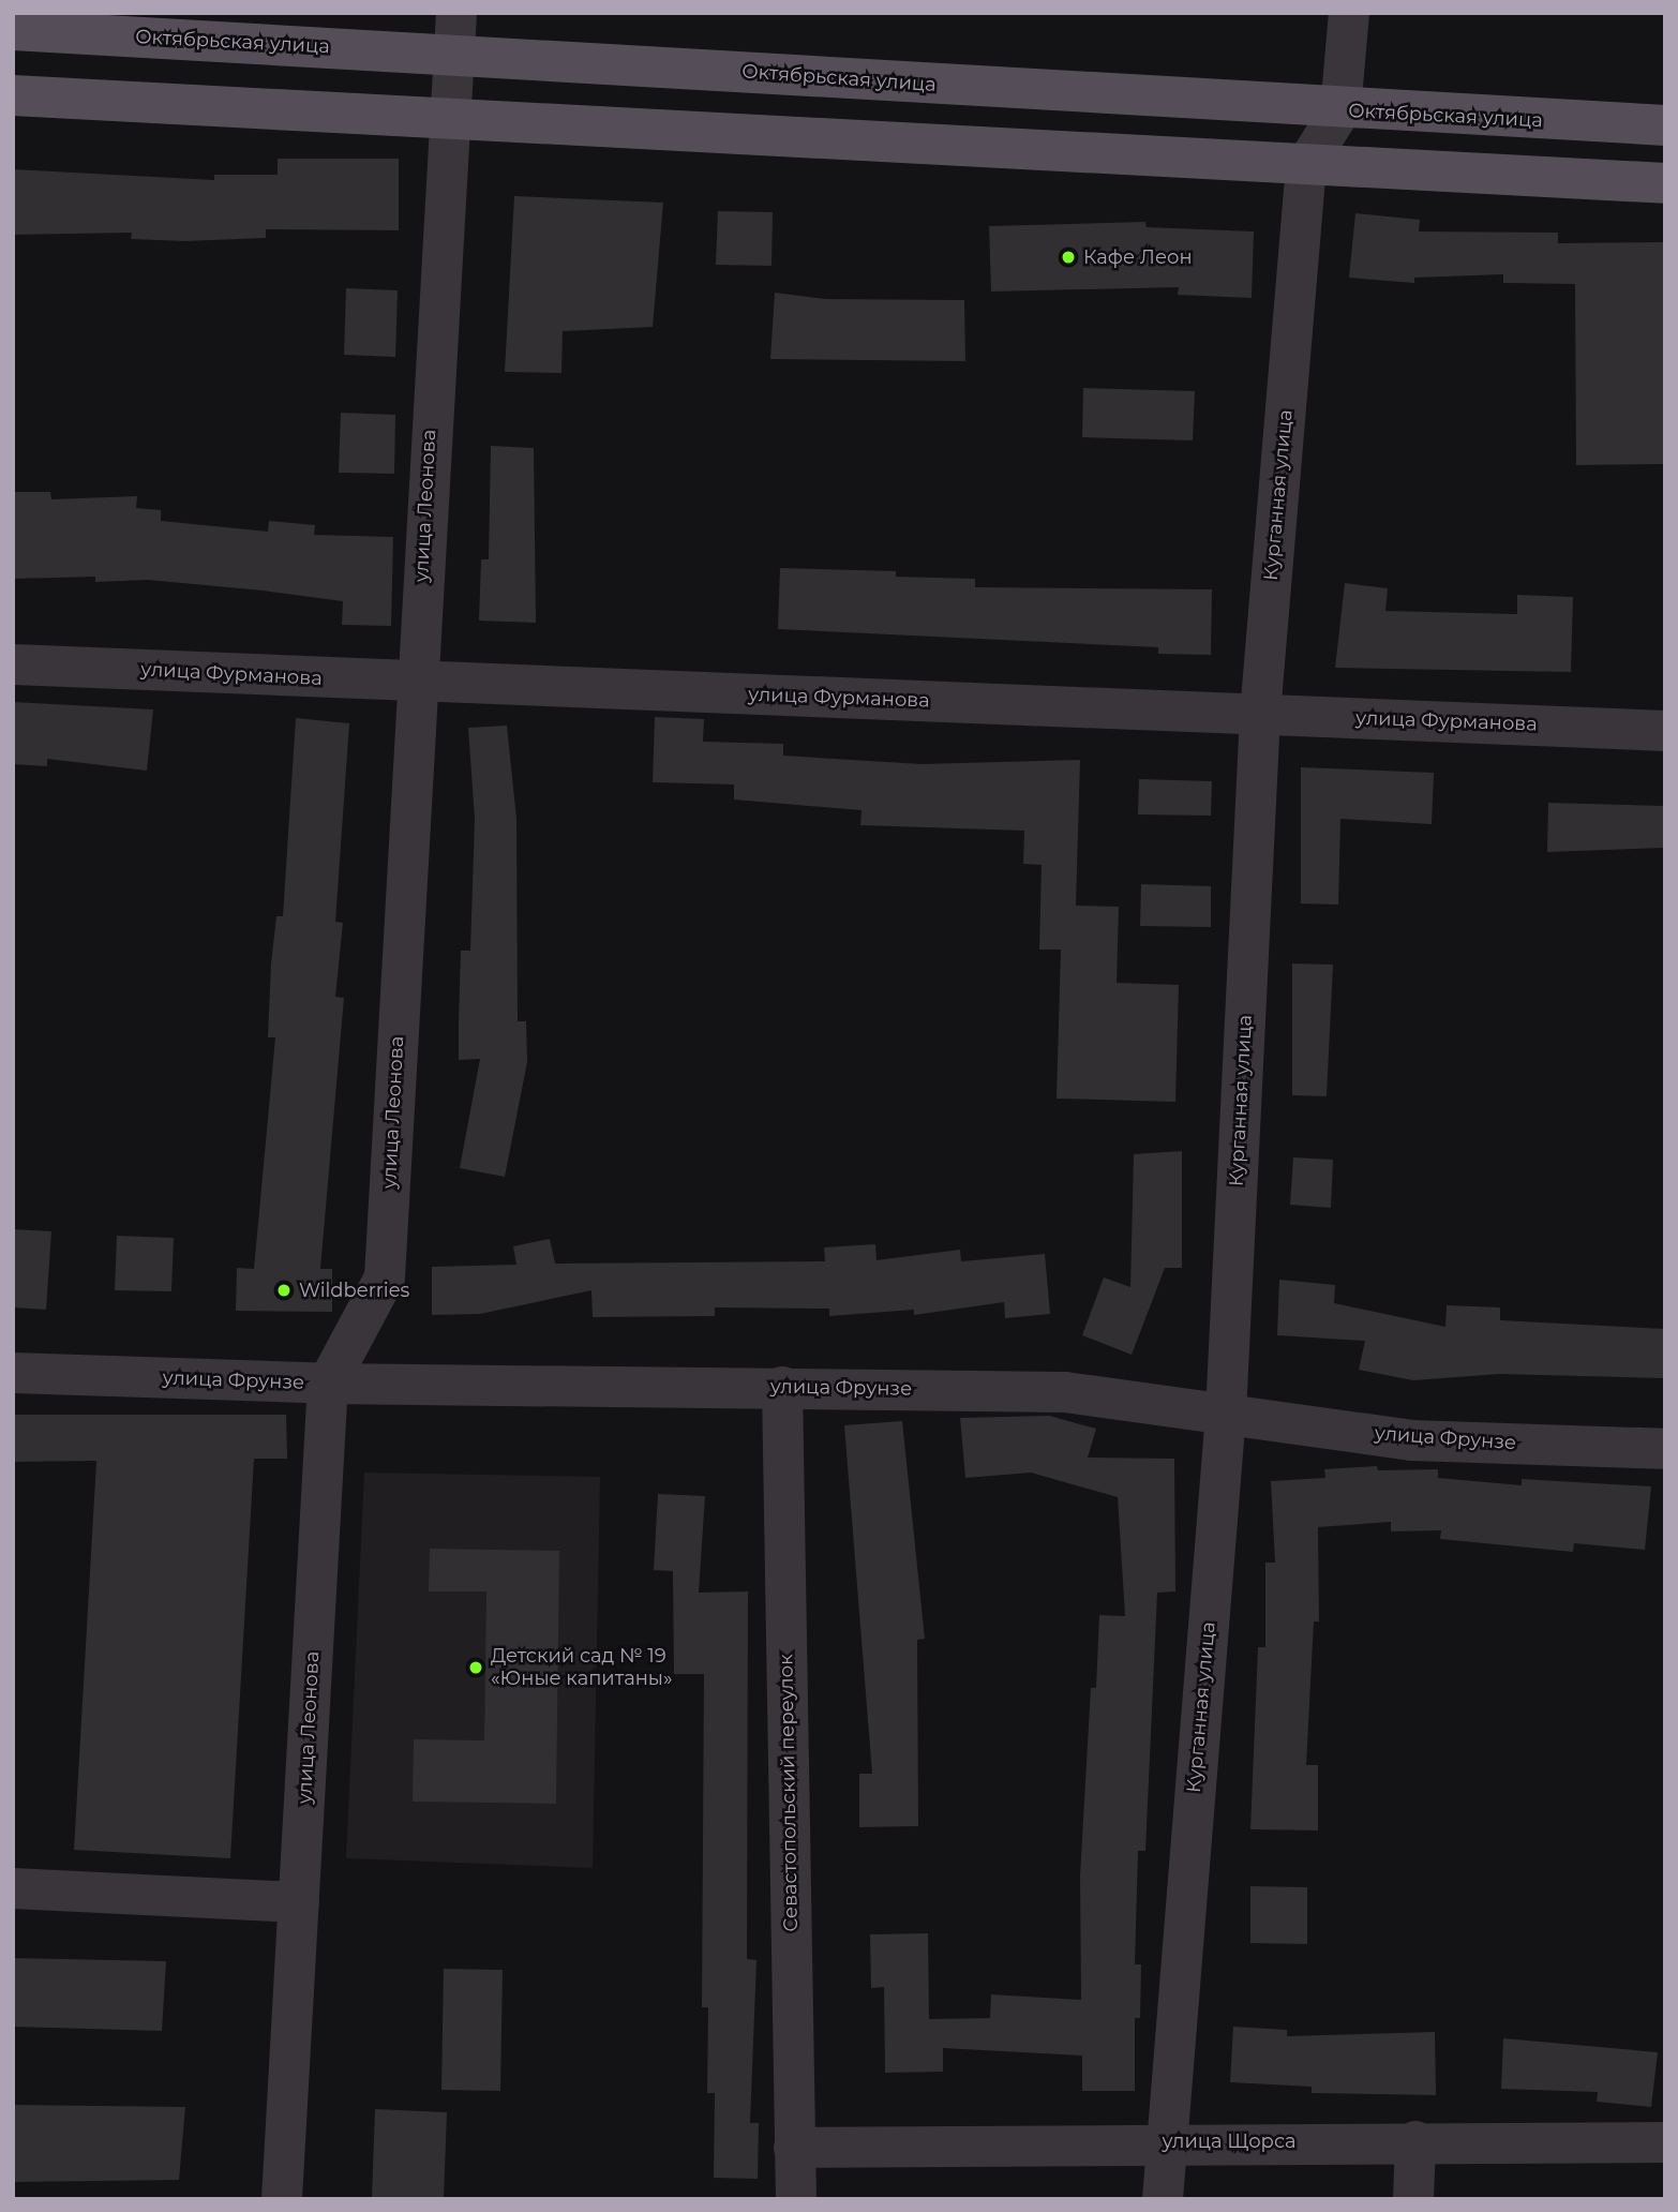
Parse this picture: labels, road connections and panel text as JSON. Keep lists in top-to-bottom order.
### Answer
{
  "streets": {
    "main road": ["Октябрьская улица"],
    "street": [
      "Курганная улица",
      "улица Леонова",
      "улица Фурманова",
      "улица Фрунзе",
      "Севастопольский переулок",
      "улица Щорса"
    ]
  },
  "crossings": [
    ["Октябрьская улица", "Курганная улица"],
    ["Октябрьская улица", "улица Леонова"],
    ["Курганная улица", "улица Фурманова"],
    ["Курганная улица", "улица Фрунзе"],
    ["Курганная улица", "улица Щорса"],
    ["улица Леонова", "улица Фурманова"],
    ["улица Леонова", "улица Фрунзе"],
    ["улица Фрунзе", "Севастопольский переулок"],
    ["Севастопольский переулок", "улица Щорса"]
  ],
  "places": ["Кафе Леон", "Wildberries", "Детский сад № 19 «Юные капитаны»"]
}
